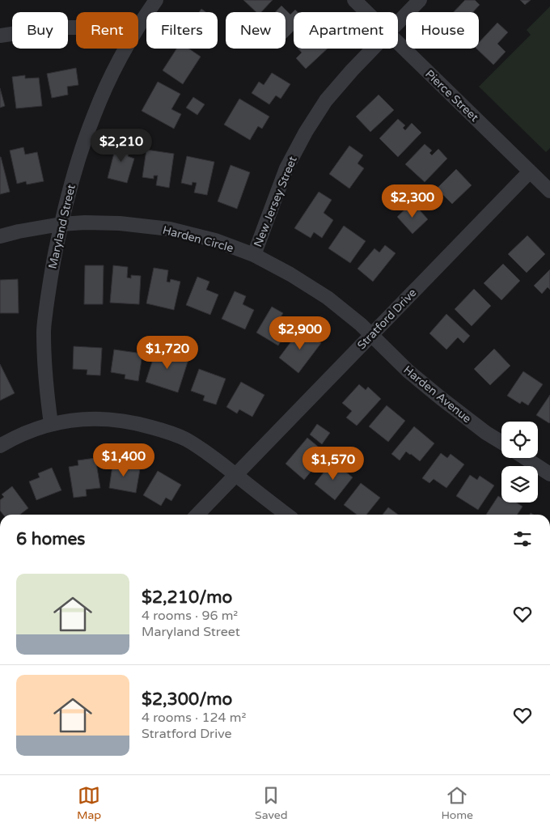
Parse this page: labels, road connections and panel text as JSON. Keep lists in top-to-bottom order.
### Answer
{
  "streets": {
    "street": [
      "Pierce Street",
      "New Jersey Street",
      "Maryland Street",
      "Harden Circle",
      "Stratford Drive",
      "Harden Avenue"
    ]
  },
  "crossings": [
    ["Pierce Street", "Stratford Drive"],
    ["New Jersey Street", "Harden Circle"],
    ["Maryland Street", "Harden Circle"],
    ["Harden Circle", "Stratford Drive"],
    ["Harden Circle", "Harden Avenue"],
    ["Stratford Drive", "Harden Avenue"]
  ],
  "page": {
    "chip": [
      "Buy",
      "Rent",
      "Filters",
      "New",
      "Apartment",
      "House"
    ],
    "price": [
      "$2,210",
      "$2,300",
      "$2,900",
      "$1,720",
      "$1,400",
      "$1,570"
    ],
    "heading": "6 homes",
    "list": [
      {
        "name": "$2,210/mo",
        "note": "4 rooms · 96 m² · Maryland Street"
      },
      {
        "name": "$2,300/mo",
        "note": "4 rooms · 124 m² · Stratford Drive"
      }
    ],
    "tabs": ["Map", "Saved", "Home"]
  }
}
